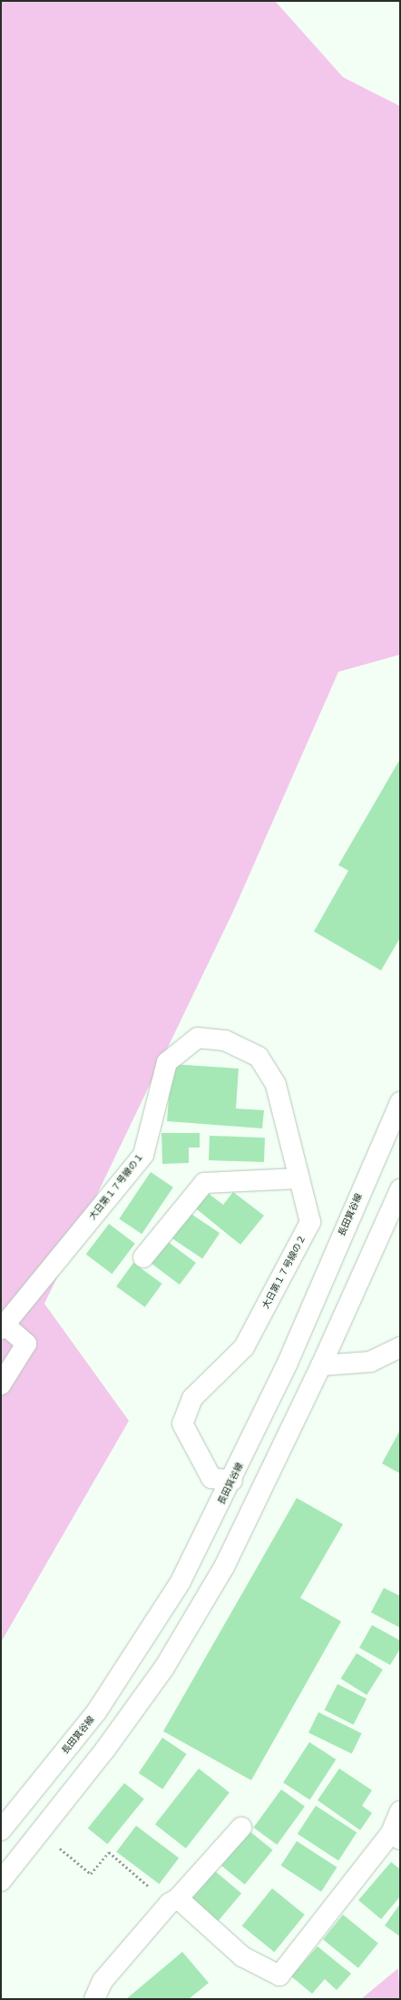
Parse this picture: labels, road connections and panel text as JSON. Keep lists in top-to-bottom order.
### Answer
{
  "streets": {
    "street": ["大日第１７号線の１", "長田箕谷線", "大日第１７号線の２"]
  },
  "crossings": [
    ["大日第１７号線の１", "大日第１７号線の２"],
    ["長田箕谷線", "大日第１７号線の２"]
  ]
}
